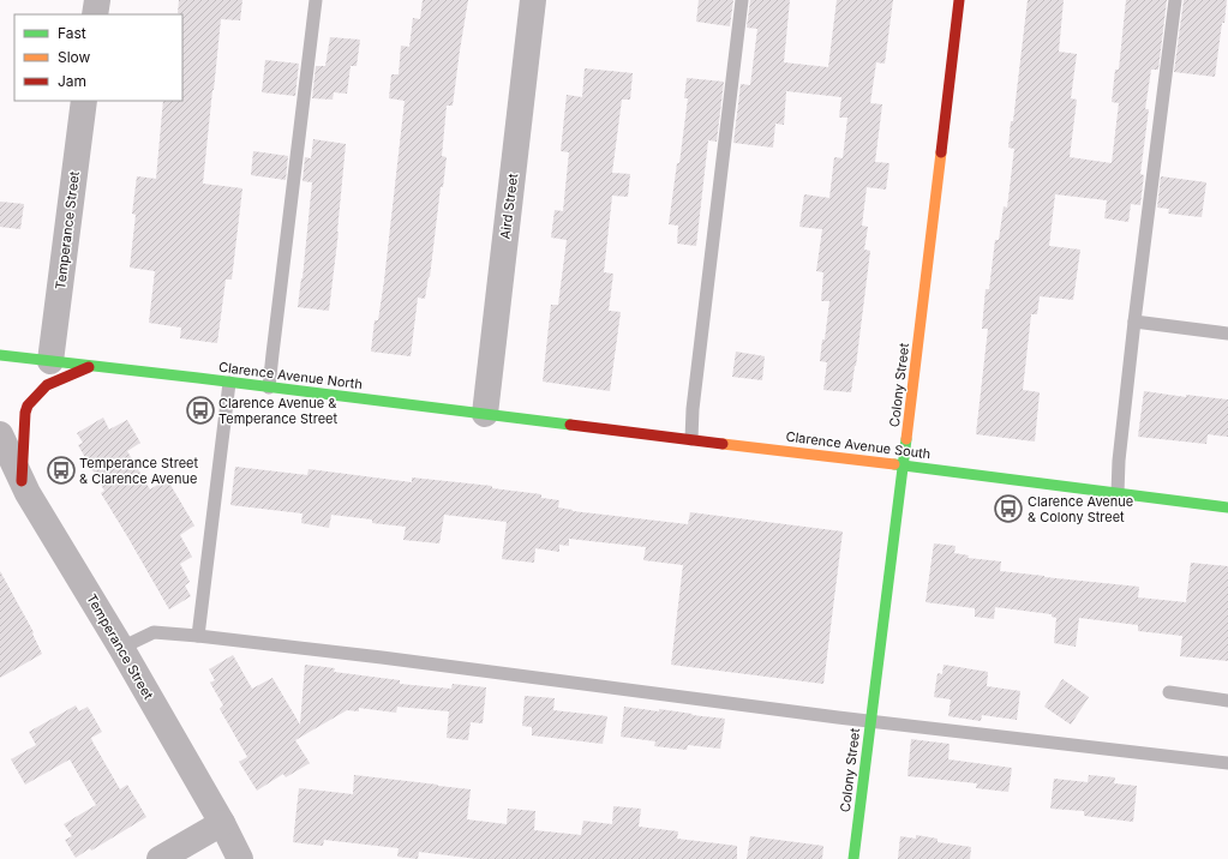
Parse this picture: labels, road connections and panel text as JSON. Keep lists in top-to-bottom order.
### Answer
{
  "streets": {
    "main road": ["Clarence Avenue North", "Colony Street", "Clarence Avenue South"],
    "street": ["Aird Street", "Temperance Street"]
  },
  "crossings": [
    ["Aird Street", "Clarence Avenue North"],
    ["Aird Street", "Clarence Avenue South"],
    ["Temperance Street", "Clarence Avenue North"],
    ["Clarence Avenue North", "Clarence Avenue South"],
    ["Colony Street", "Clarence Avenue South"]
  ],
  "places": {
    "bus stop": ["Clarence Avenue & Temperance Street", "Temperance Street & Clarence Avenue", "Clarence Avenue & Colony Street"]
  },
  "legend": ["Fast", "Slow", "Jam"]
}
